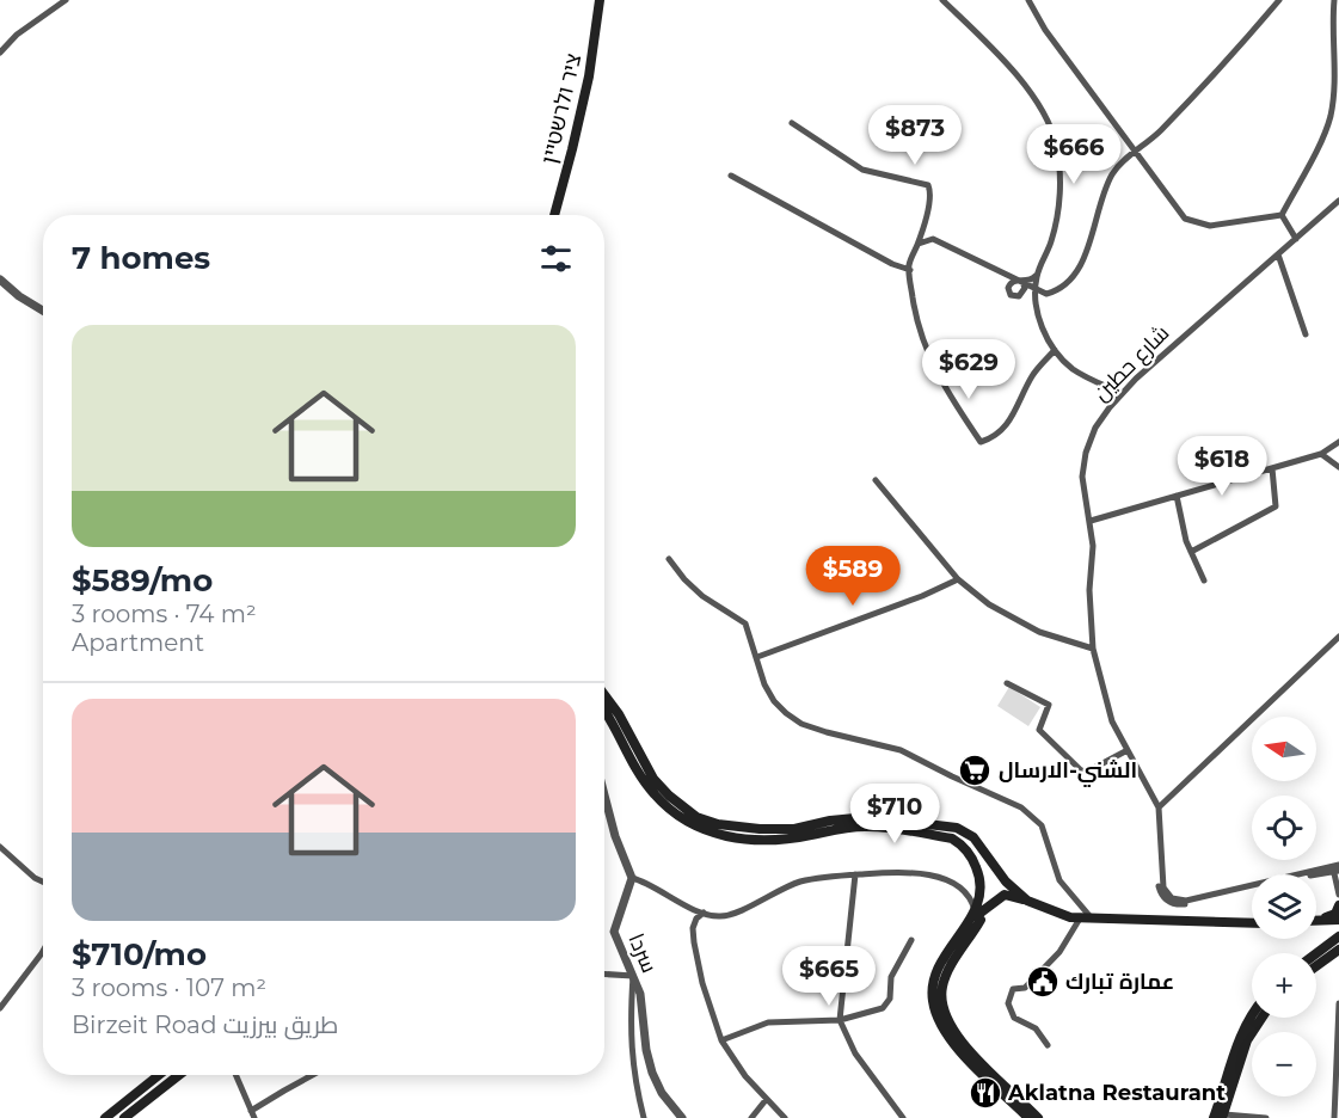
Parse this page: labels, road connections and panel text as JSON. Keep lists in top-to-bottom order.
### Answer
{
  "streets": {
    "main road": ["ציר ולרשטיין"],
    "street": ["شارع حطين", "سردا"]
  },
  "places": {
    "supermarket": ["الشني-الارسال"],
    "public building": ["عمارة تبارك"],
    "restaurant": ["Aklatna Restaurant"]
  },
  "north": "left",
  "page": {
    "price": [
      "$873",
      "$666",
      "$629",
      "$618",
      "$589",
      "$710",
      "$665"
    ],
    "heading": "7 homes",
    "list": [
      {
        "name": "$589/mo",
        "note": "3 rooms · 74 m² · Apartment"
      },
      {
        "name": "$710/mo",
        "note": "3 rooms · 107 m² · Birzeit Road طريق بيرزيت"
      }
    ],
    "map_buttons": ["+", "−"]
  }
}
